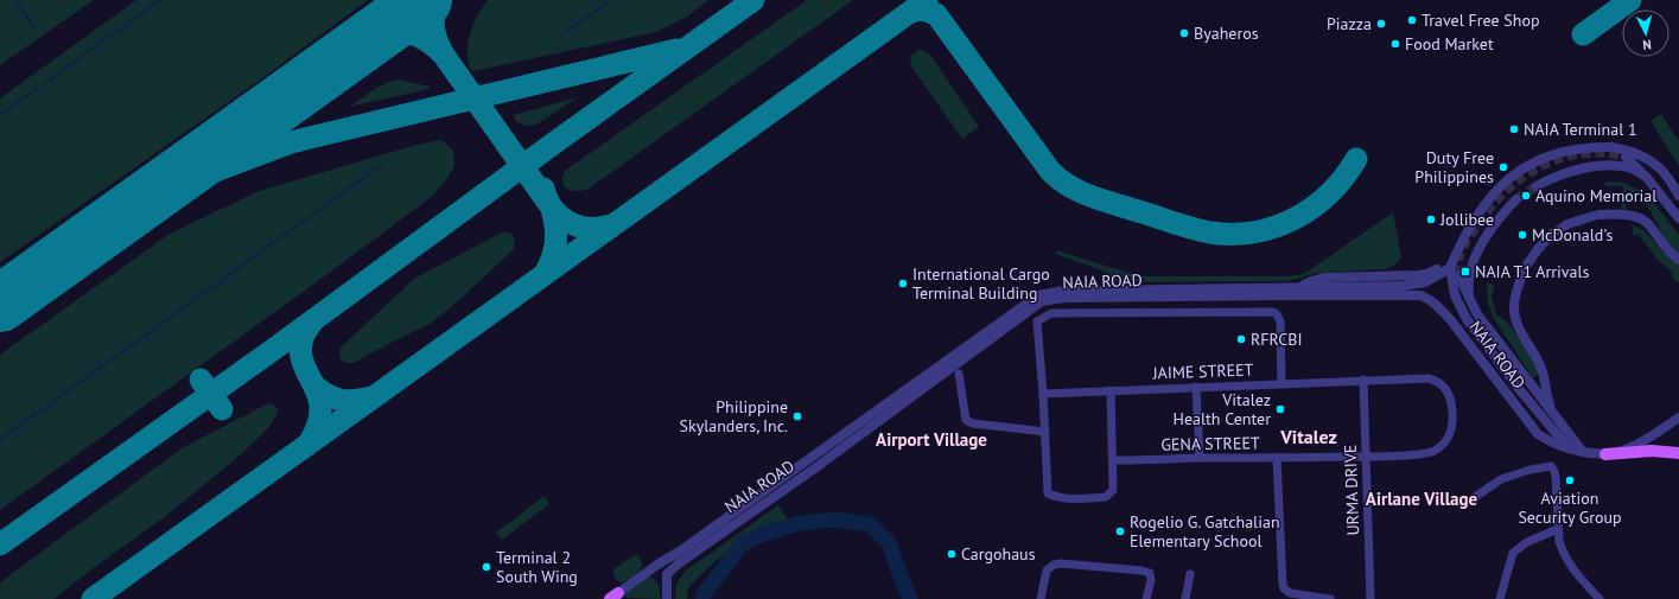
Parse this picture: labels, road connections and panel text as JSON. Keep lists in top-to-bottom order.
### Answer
{
  "streets": {
    "street": [
      "NAIA ROAD",
      "JAIME STREET",
      "GENA STREET",
      "URMA DRIVE"
    ]
  },
  "crossings": [
    ["JAIME STREET", "GENA STREET"],
    ["JAIME STREET", "URMA DRIVE"],
    ["GENA STREET", "URMA DRIVE"]
  ],
  "districts": ["Vitalez", "Airport Village", "Airlane Village"],
  "places": {
    "other": [
      "Travel Free Shop",
      "Piazza",
      "Byaheros",
      "Food Market",
      "NAIA Terminal 1",
      "Duty Free Philippines",
      "Aquino Memorial",
      "Jollibee",
      "McDonald's",
      "International Cargo Terminal Building",
      "RFRCBI",
      "Vitalez Health Center",
      "Philippine Skylanders, Inc.",
      "Aviation Security Group",
      "Rogelio G. Gatchalian Elementary School",
      "Cargohaus",
      "Terminal 2 South Wing"
    ],
    "transit": ["NAIA T1 Arrivals"]
  },
  "north": "bottom"
}
